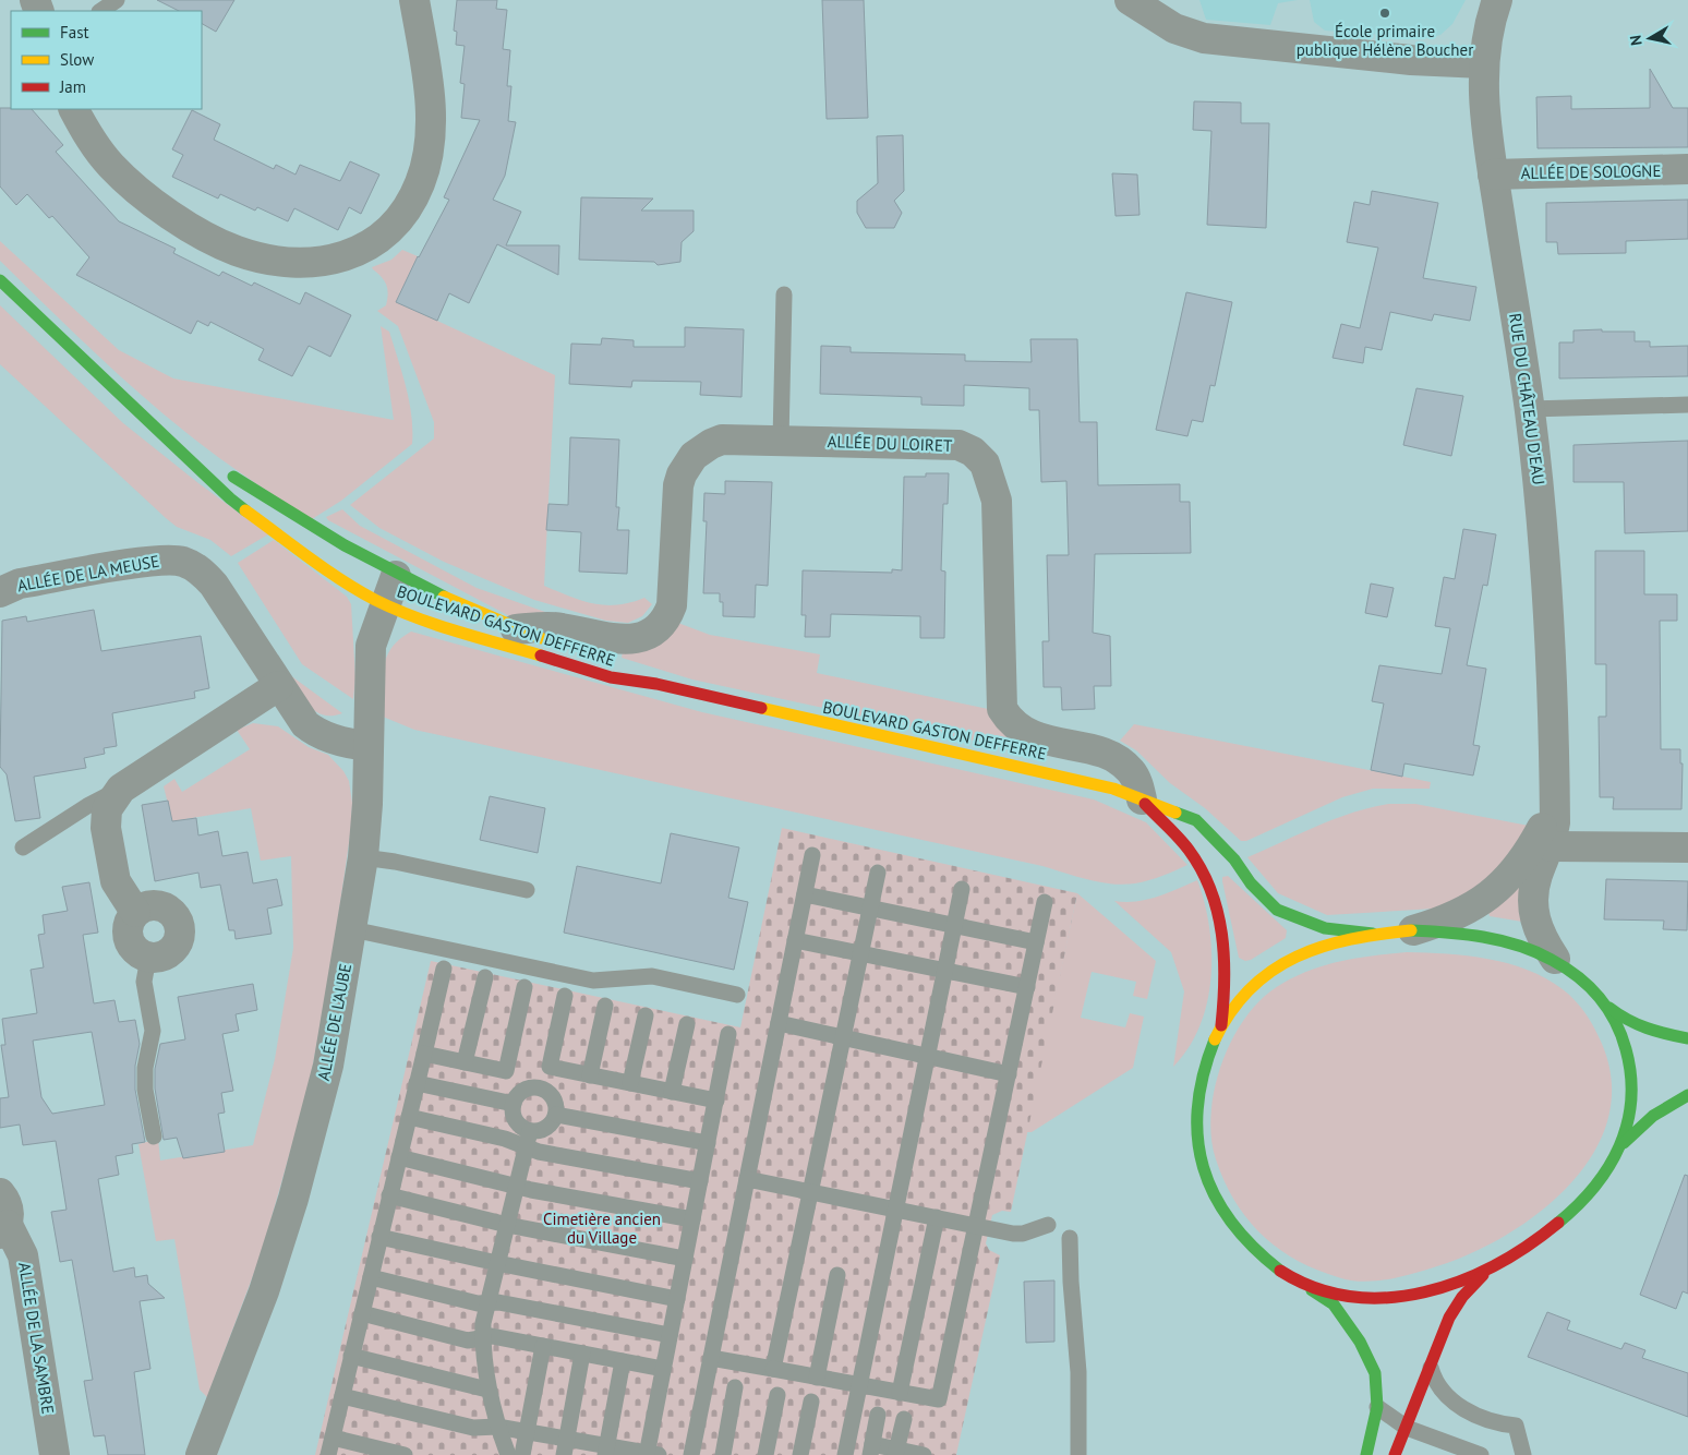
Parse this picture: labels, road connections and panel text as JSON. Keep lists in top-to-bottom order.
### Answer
{
  "streets": {
    "street": [
      "ALLÉE DE SOLOGNE",
      "RUE DU CHÂTEAU D'EAU",
      "ALLÉE DU LOIRET",
      "ALLÉE DE LA MEUSE",
      "BOULEVARD GASTON DEFFERRE",
      "ALLÉE DE L'AUBE",
      "ALLÉE DE LA SAMBRE"
    ]
  },
  "crossings": [
    ["ALLÉE DE SOLOGNE", "RUE DU CHÂTEAU D'EAU"],
    ["ALLÉE DU LOIRET", "BOULEVARD GASTON DEFFERRE"],
    ["ALLÉE DE LA MEUSE", "ALLÉE DE L'AUBE"],
    ["BOULEVARD GASTON DEFFERRE", "ALLÉE DE L'AUBE"]
  ],
  "parks": ["Cimetière ancien du Village"],
  "places": ["École primaire publique Hélène Boucher"],
  "legend": ["Fast", "Slow", "Jam"],
  "north": "left"
}
